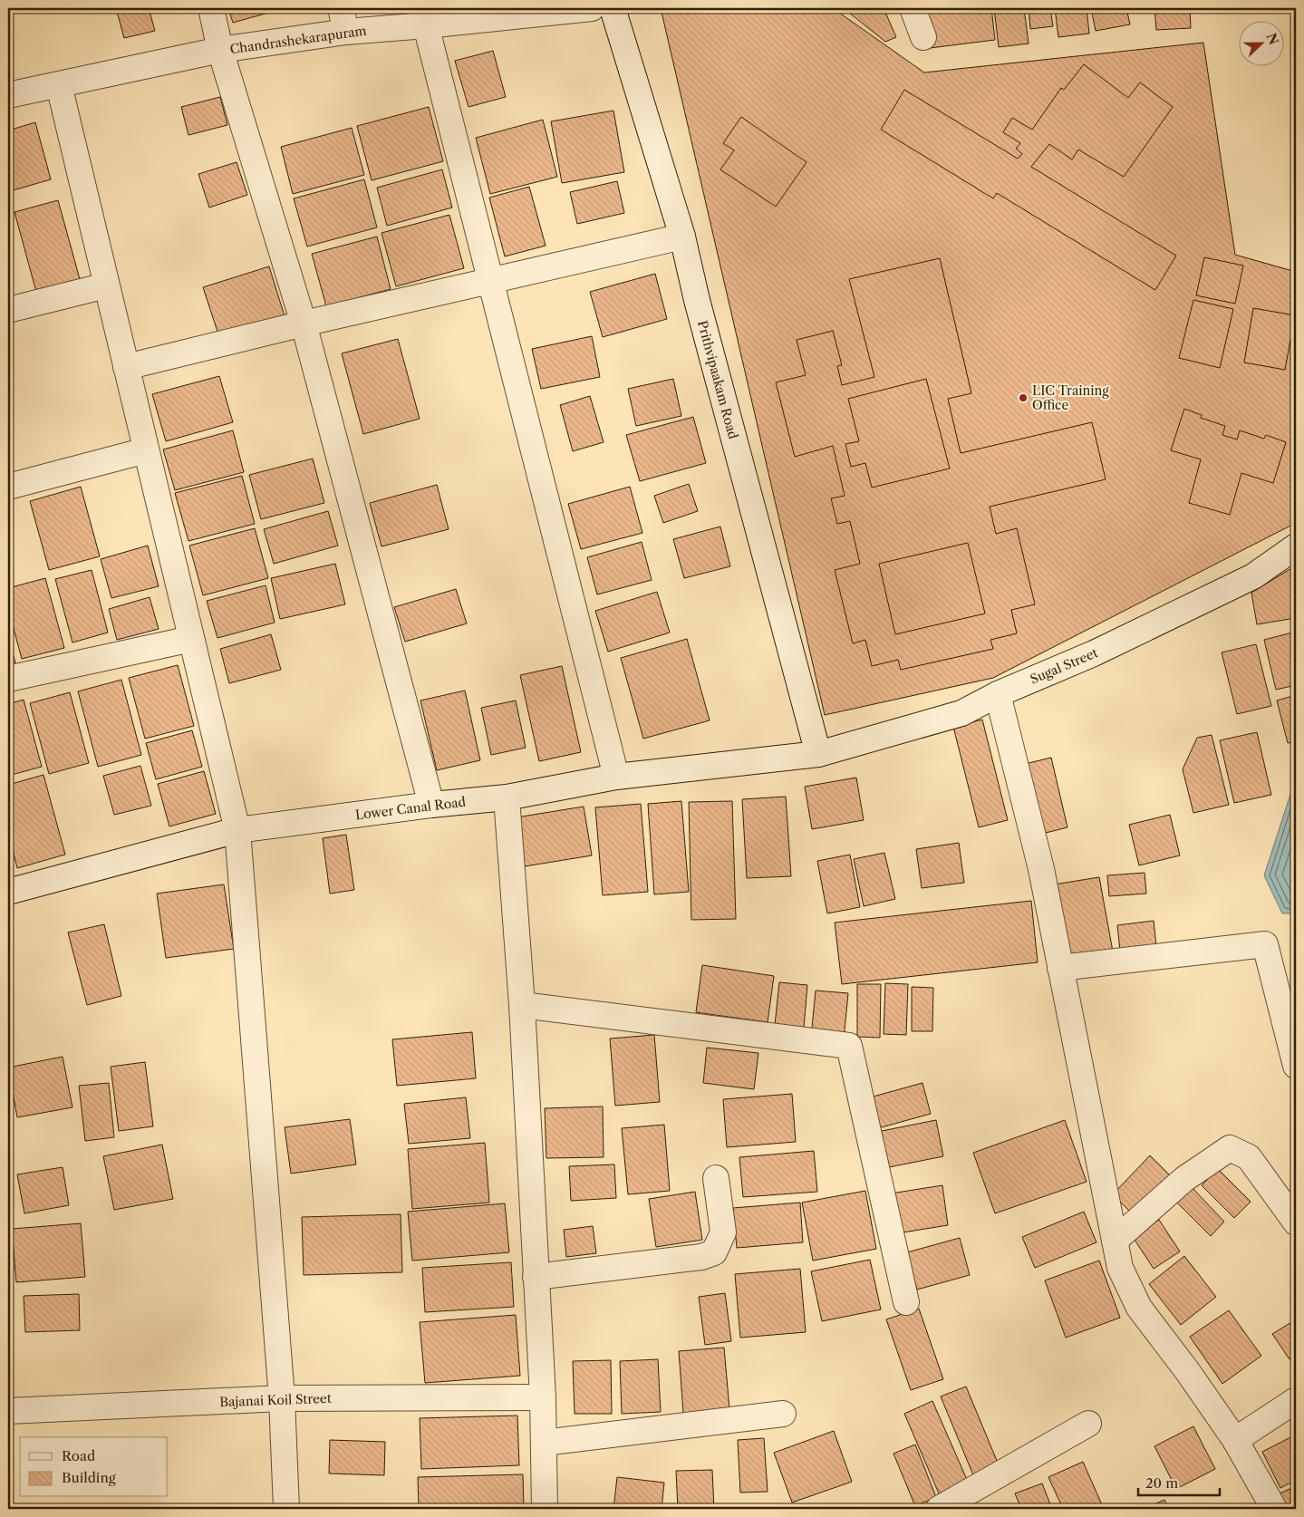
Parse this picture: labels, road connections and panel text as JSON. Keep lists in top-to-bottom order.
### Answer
{
  "streets": {
    "street": [
      "Chandrashekarapuram",
      "Prithvipaakam Road",
      "Sugal Street",
      "Lower Canal Road",
      "Bajanai Koil Street"
    ]
  },
  "crossings": [
    ["Prithvipaakam Road", "Sugal Street"],
    ["Prithvipaakam Road", "Lower Canal Road"],
    ["Sugal Street", "Lower Canal Road"]
  ],
  "places": ["LIC Training Office"],
  "legend": ["Road", "Building"],
  "scale_bar": "20 m",
  "north": "right"
}
